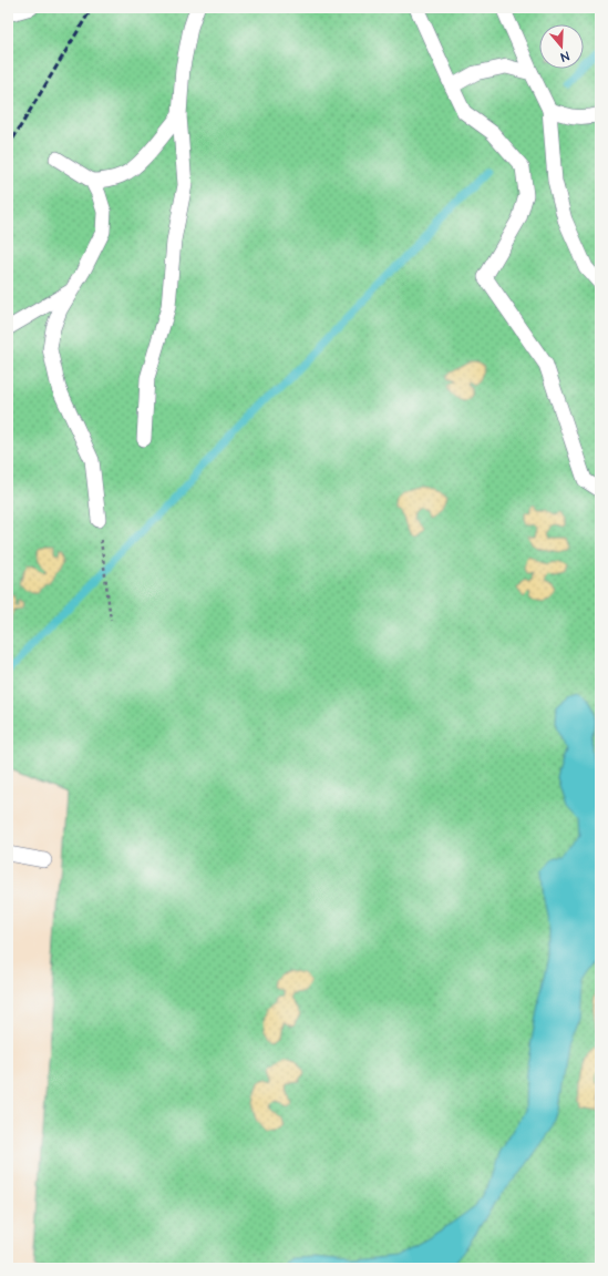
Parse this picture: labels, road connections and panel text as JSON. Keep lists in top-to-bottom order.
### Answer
{
  "north": "bottom"
}
